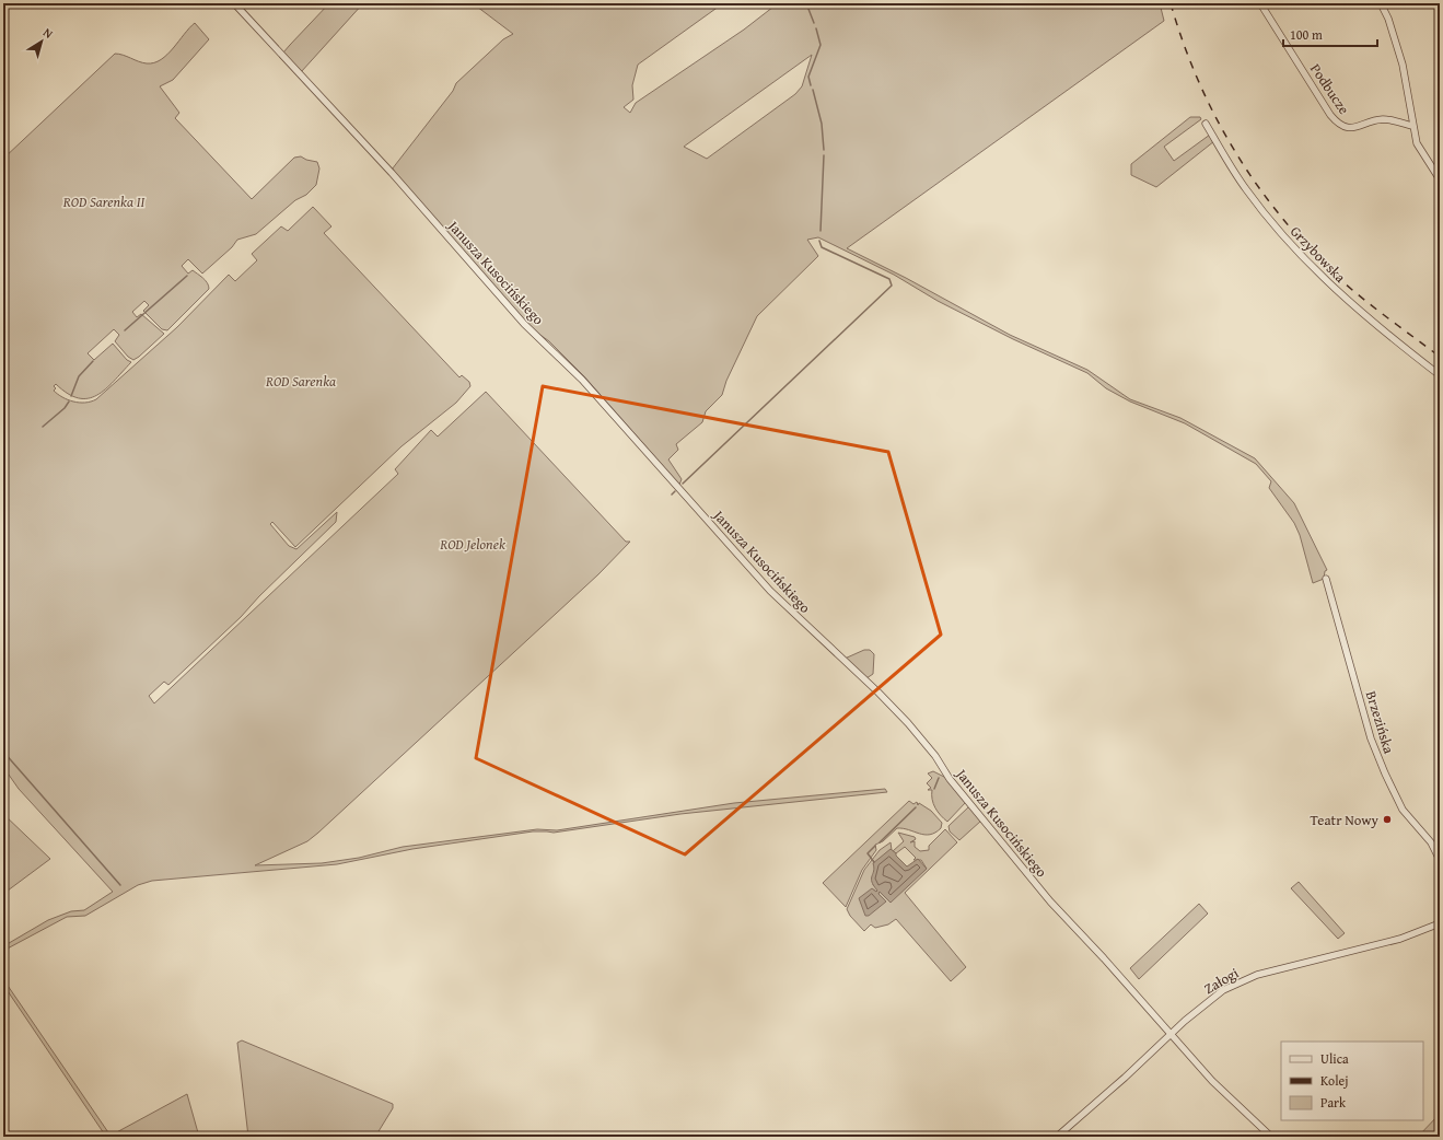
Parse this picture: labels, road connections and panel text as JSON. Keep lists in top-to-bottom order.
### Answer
{
  "streets": {
    "street": [
      "Podbucze",
      "Grzybowska",
      "Janusza Kusocińskiego",
      "Brzezińska",
      "Załogi"
    ]
  },
  "crossings": [
    ["Janusza Kusocińskiego", "Załogi"]
  ],
  "parks": ["ROD Sarenka II", "ROD Sarenka", "ROD Jelonek"],
  "places": ["Teatr Nowy"],
  "legend": ["Ulica", "Kolej", "Park"],
  "scale_bar": "100 m",
  "north": "top right"
}
